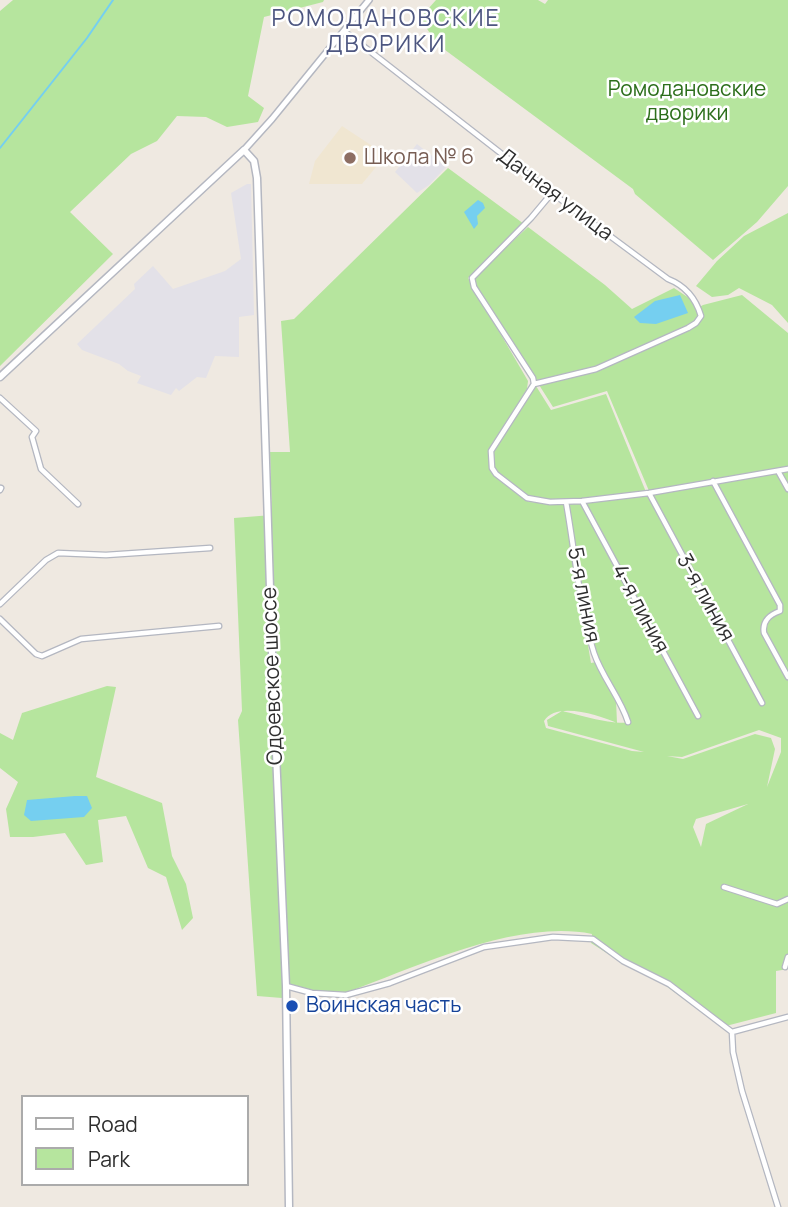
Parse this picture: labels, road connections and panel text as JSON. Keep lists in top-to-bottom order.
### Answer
{
  "streets": {
    "main road": ["Одоевское шоссе"],
    "street": [
      "Дачная улица",
      "5-я линия",
      "3-я линия",
      "4-я линия"
    ]
  },
  "districts": ["РОМОДАНОВСКИЕ ДВОРИКИ"],
  "parks": ["Ромодановские дворики"],
  "places": ["Школа № 6", "Воинская часть"],
  "legend": ["Road", "Park"]
}
